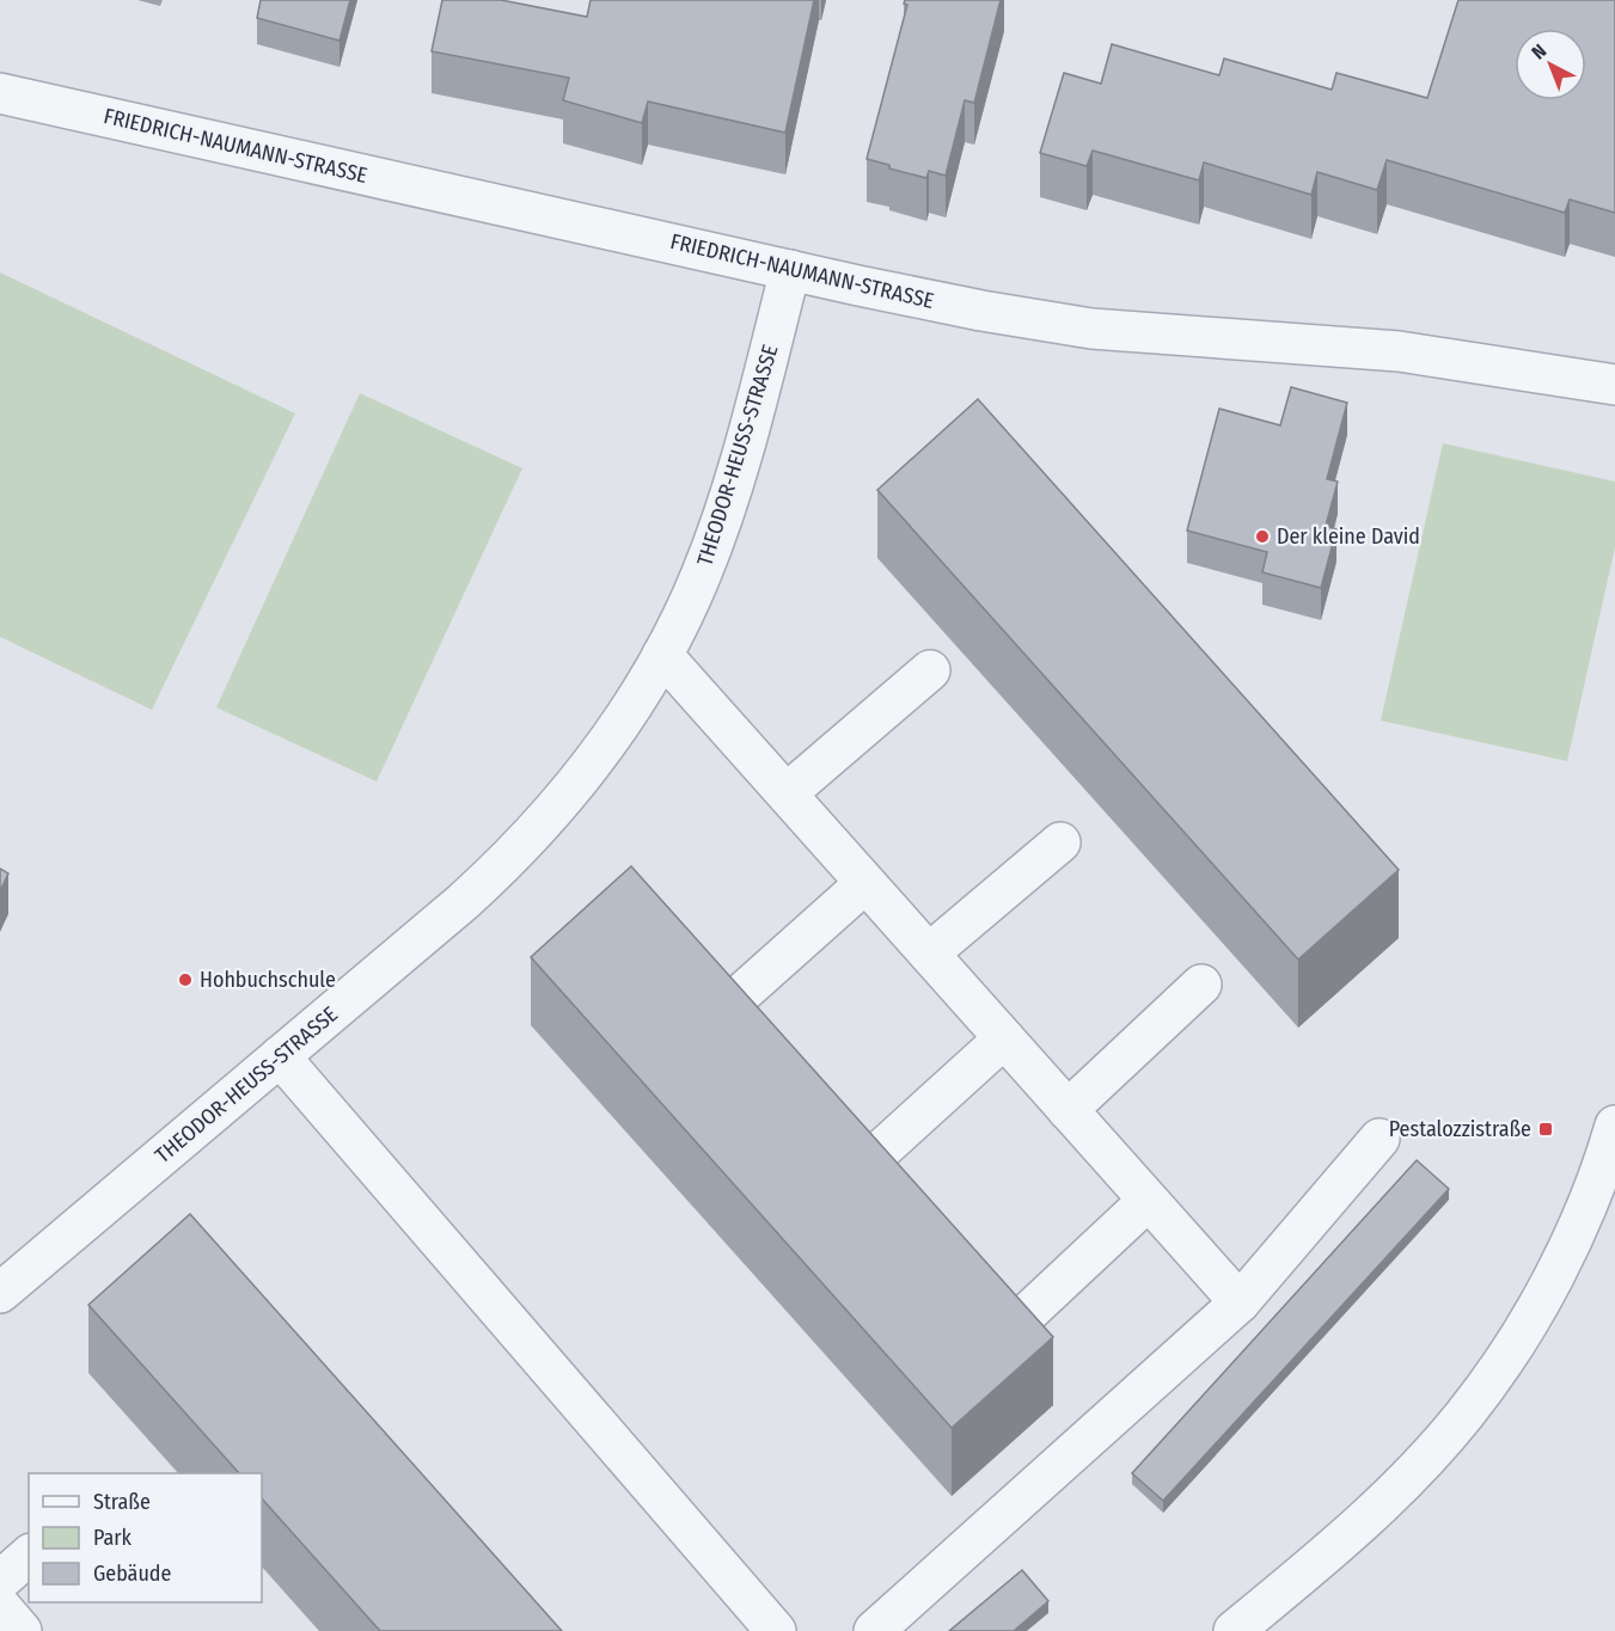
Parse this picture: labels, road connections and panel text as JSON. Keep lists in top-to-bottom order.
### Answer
{
  "streets": {
    "street": ["FRIEDRICH-NAUMANN-STRASSE", "THEODOR-HEUSS-STRASSE"]
  },
  "crossings": [
    ["FRIEDRICH-NAUMANN-STRASSE", "THEODOR-HEUSS-STRASSE"]
  ],
  "places": {
    "other": ["Der kleine David", "Hohbuchschule"],
    "transit": ["Pestalozzistraße"]
  },
  "legend": ["Straße", "Park", "Gebäude"],
  "north": "top left"
}
